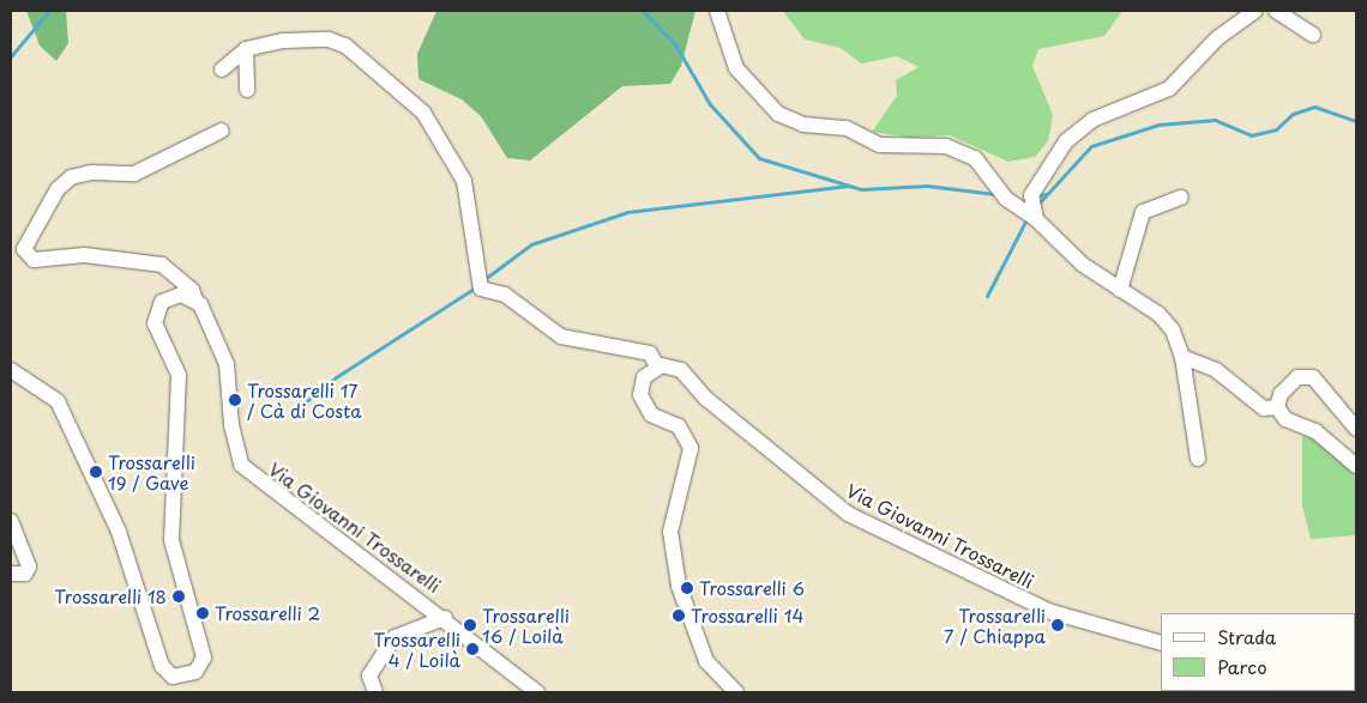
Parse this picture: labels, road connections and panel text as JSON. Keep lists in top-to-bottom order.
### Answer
{
  "streets": {
    "street": ["Via Giovanni Trossarelli"]
  },
  "places": [
    "Trossarelli 17 / Cà di Costa",
    "Trossarelli 19 / Gave",
    "Trossarelli 6",
    "Trossarelli 18",
    "Trossarelli 2",
    "Trossarelli 14",
    "Trossarelli 16 / Loilà",
    "Trossarelli 7 / Chiappa",
    "Trossarelli 4 / Loilà"
  ],
  "legend": ["Strada", "Parco"]
}
